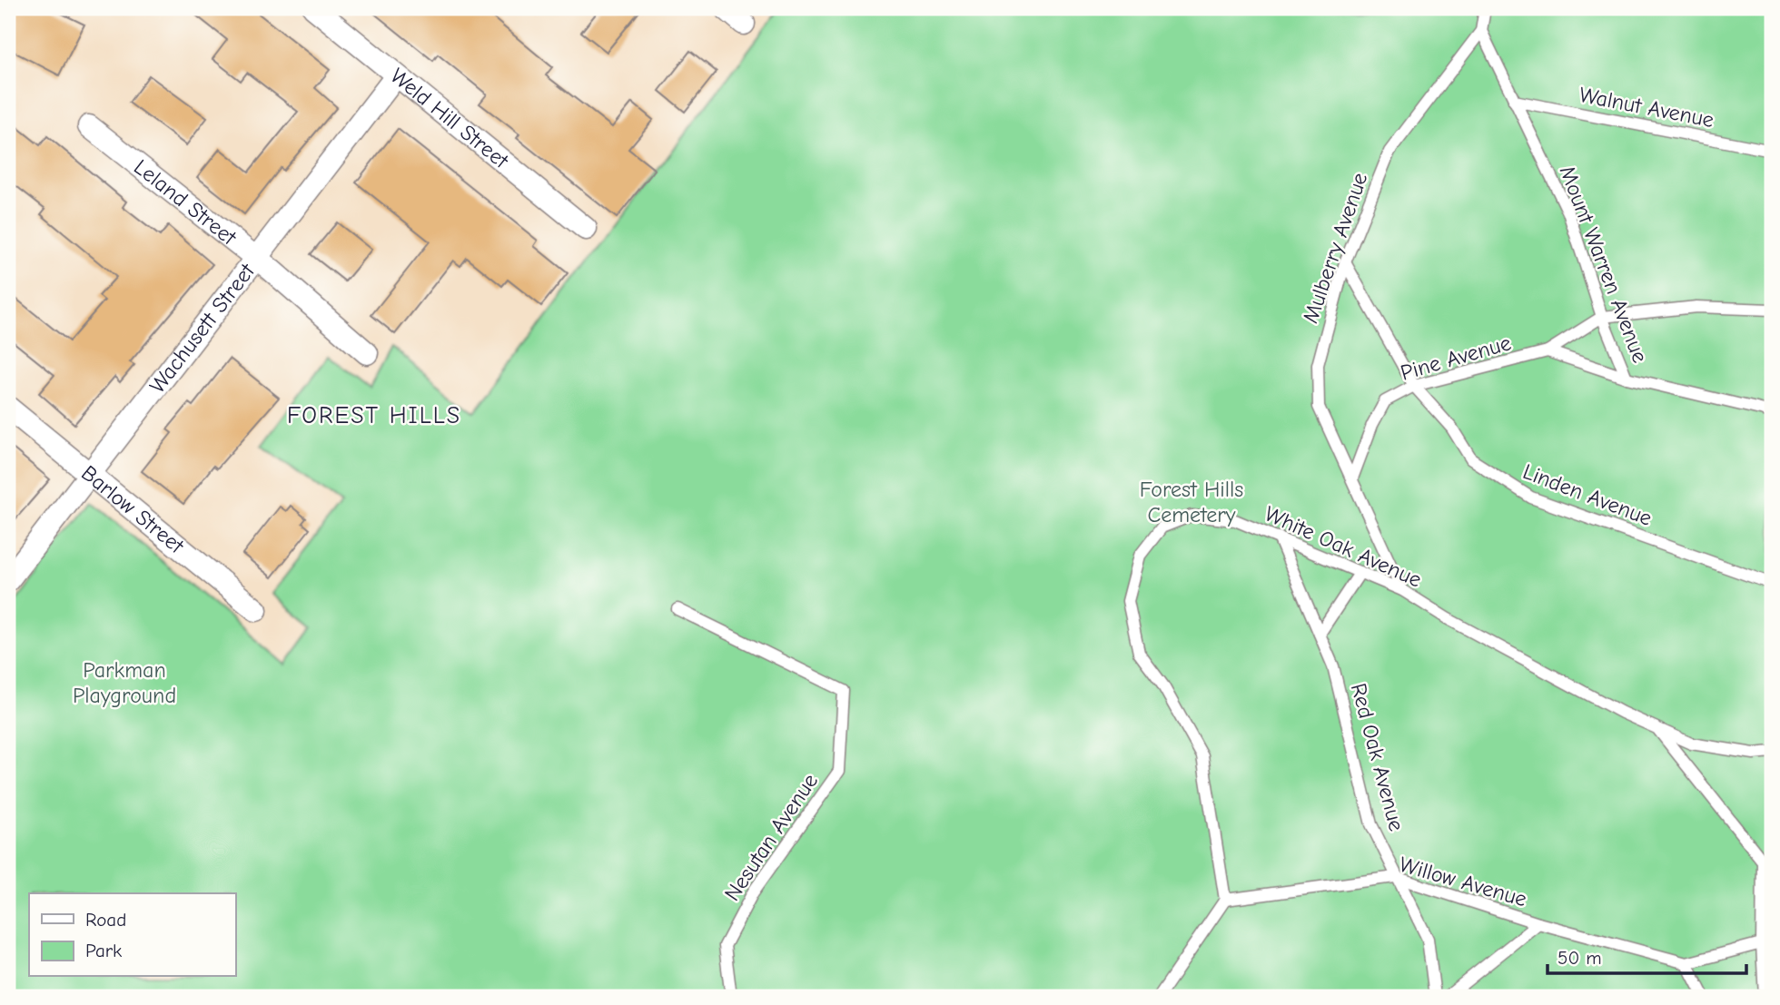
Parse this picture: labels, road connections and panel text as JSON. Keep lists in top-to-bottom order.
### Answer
{
  "streets": {
    "street": [
      "Weld Hill Street",
      "Leland Street",
      "Wachusett Street",
      "Barlow Street"
    ],
    "lane": [
      "Walnut Avenue",
      "Mulberry Avenue",
      "Mount Warren Avenue",
      "Pine Avenue",
      "Linden Avenue",
      "White Oak Avenue",
      "Red Oak Avenue",
      "Nesutan Avenue",
      "Willow Avenue"
    ]
  },
  "crossings": [
    ["Walnut Avenue", "Mount Warren Avenue"],
    ["Weld Hill Street", "Wachusett Street"],
    ["Leland Street", "Wachusett Street"],
    ["Mulberry Avenue", "Mount Warren Avenue"],
    ["Mulberry Avenue", "Pine Avenue"],
    ["Mulberry Avenue", "Linden Avenue"],
    ["Mulberry Avenue", "White Oak Avenue"],
    ["Mount Warren Avenue", "Pine Avenue"],
    ["Wachusett Street", "Barlow Street"],
    ["Pine Avenue", "Linden Avenue"],
    ["White Oak Avenue", "Red Oak Avenue"],
    ["White Oak Avenue", "Willow Avenue"],
    ["Red Oak Avenue", "Willow Avenue"]
  ],
  "districts": ["FOREST HILLS"],
  "parks": ["Forest Hills Cemetery", "Parkman Playground"],
  "legend": ["Road", "Park"],
  "scale_bar": "50 m"
}
